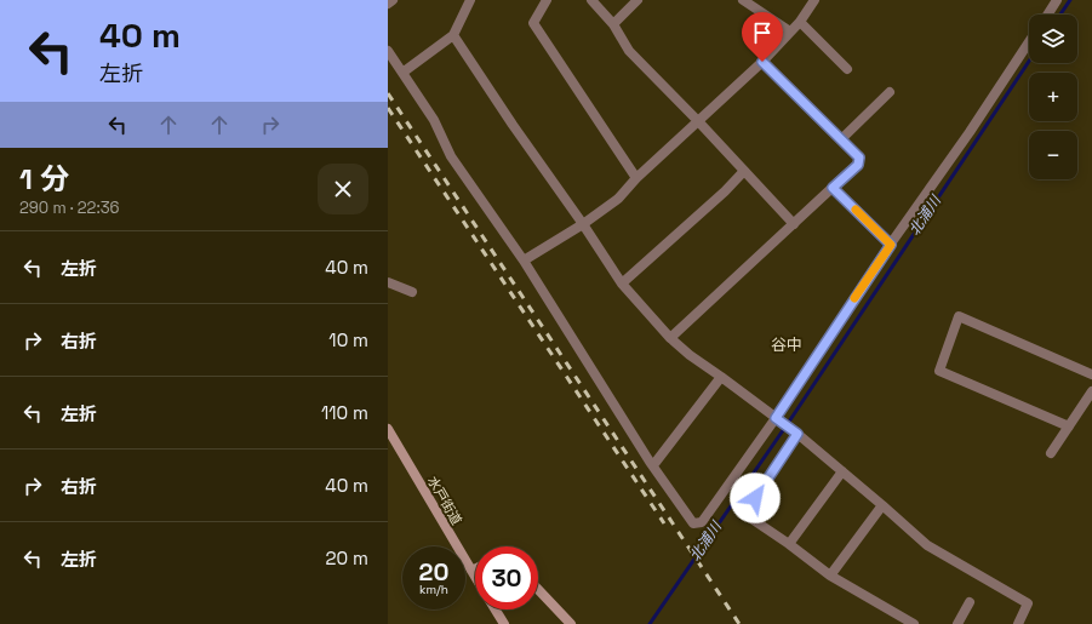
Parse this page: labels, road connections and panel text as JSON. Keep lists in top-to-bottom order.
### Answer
{
  "streets": {
    "main road": ["水戸街道"]
  },
  "districts": ["谷中"],
  "water": ["北浦川"],
  "page": {
    "turn": ["40 m", "左折"],
    "map_buttons": ["+", "−"],
    "heading": ["1 分", "290 m · 22:36"],
    "list": [
      {
        "name": "左折",
        "value": "40 m"
      },
      {
        "name": "右折",
        "value": "10 m"
      },
      {
        "name": "左折",
        "value": "110 m"
      },
      {
        "name": "右折",
        "value": "40 m"
      },
      {
        "name": "左折",
        "value": "20 m"
      }
    ],
    "speed": "20 km/h",
    "limit": "30"
  }
}
